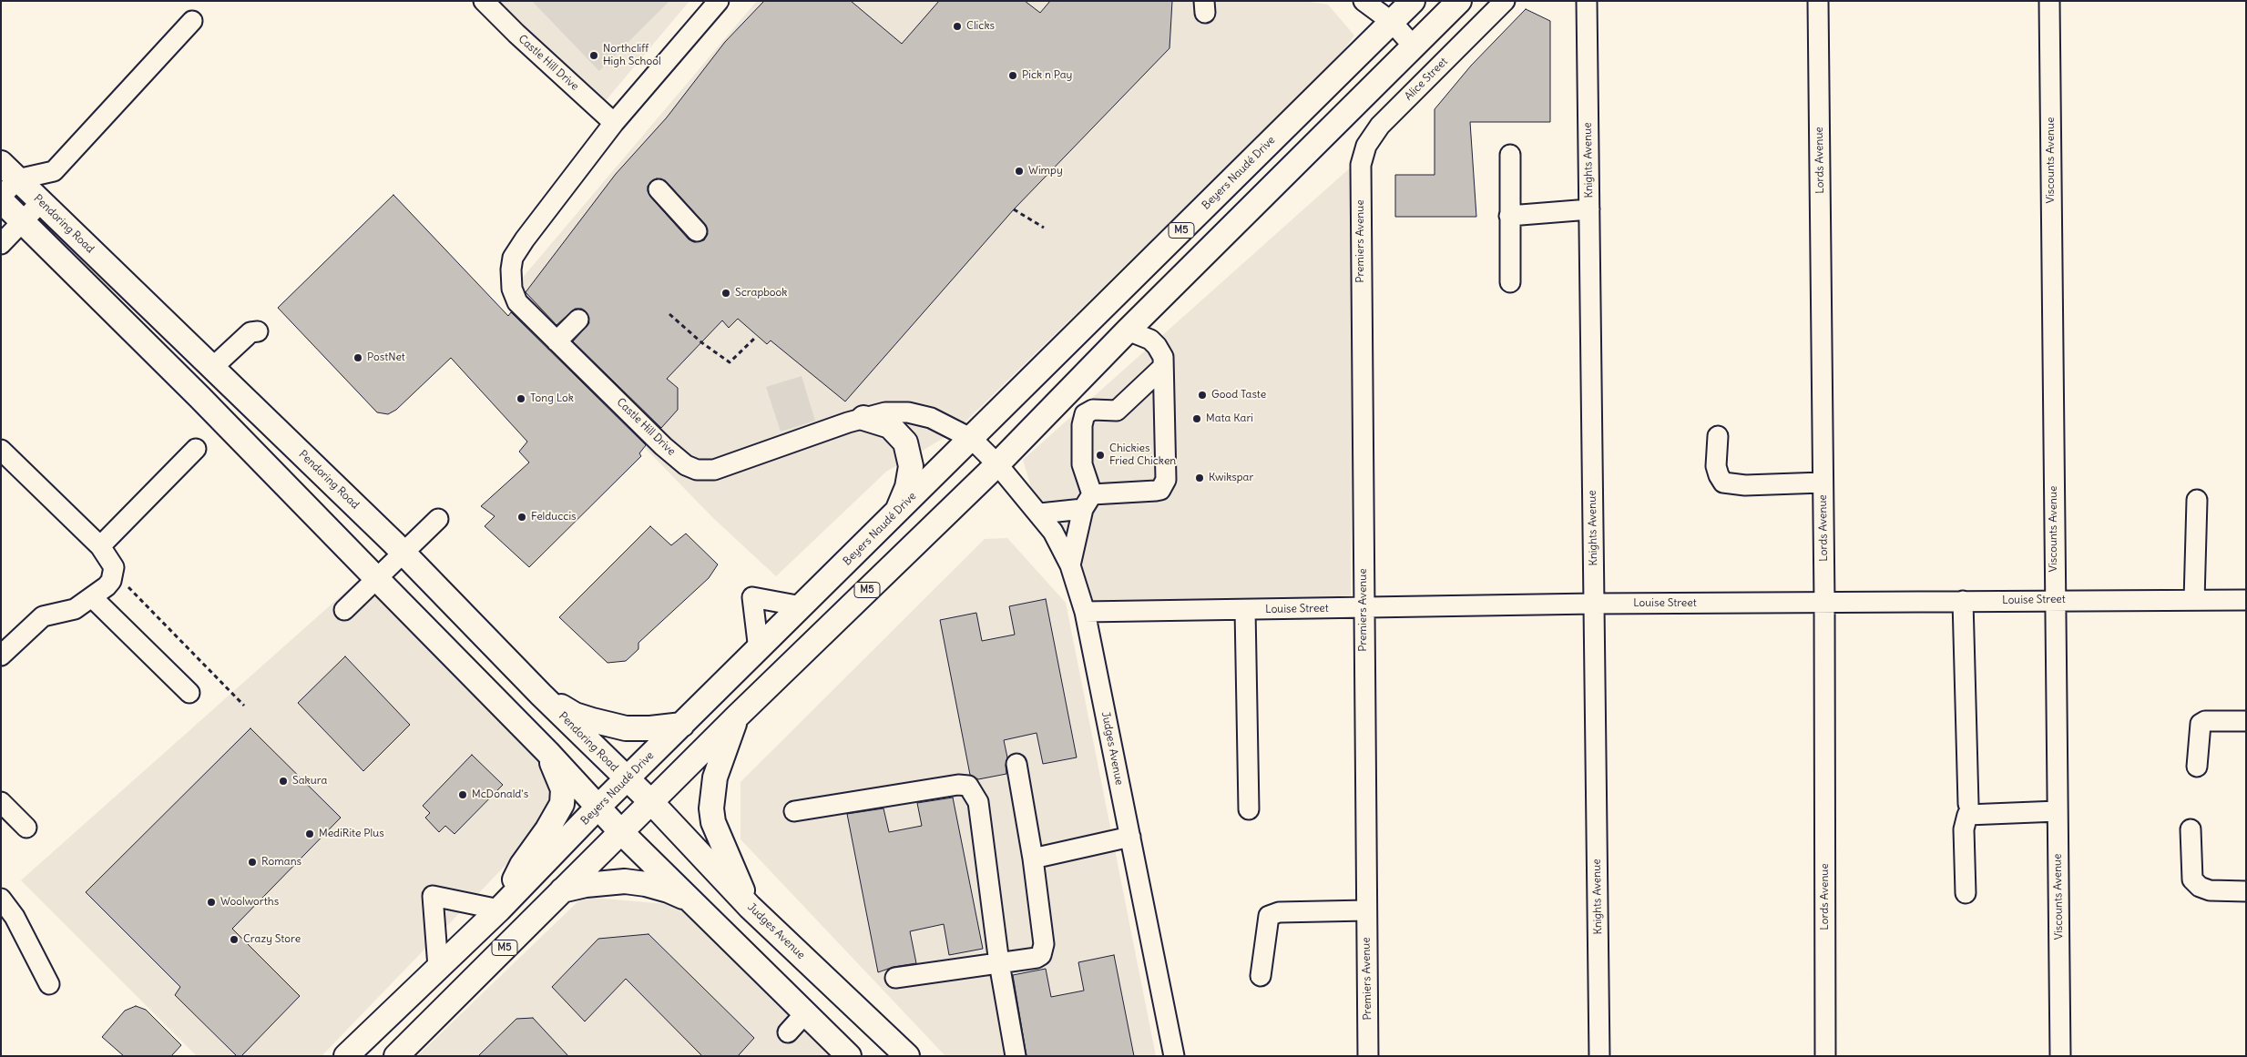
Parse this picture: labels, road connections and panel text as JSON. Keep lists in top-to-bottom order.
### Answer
{
  "streets": {
    "main road": [
      "Beyers Naudé Drive",
      "Pendoring Road",
      "M5",
      "Judges Avenue"
    ],
    "street": [
      "Castle Hill Drive",
      "Alice Street",
      "Knights Avenue",
      "Lords Avenue",
      "Viscounts Avenue",
      "Premiers Avenue",
      "Louise Street"
    ]
  },
  "crossings": [
    ["Castle Hill Drive", "Beyers Naudé Drive"],
    ["Castle Hill Drive", "M5"],
    ["Castle Hill Drive", "Judges Avenue"],
    ["Alice Street", "Premiers Avenue"],
    ["Knights Avenue", "Louise Street"],
    ["Lords Avenue", "Louise Street"],
    ["Viscounts Avenue", "Louise Street"],
    ["Beyers Naudé Drive", "Pendoring Road"],
    ["Pendoring Road", "M5"],
    ["Pendoring Road", "Judges Avenue"],
    ["M5", "Judges Avenue"],
    ["Premiers Avenue", "Louise Street"],
    ["Louise Street", "Judges Avenue"]
  ],
  "places": [
    "Clicks",
    "Northcliff High School",
    "Pick n Pay",
    "Wimpy",
    "Scrapbook",
    "PostNet",
    "Good Taste",
    "Tong Lok",
    "Mata Kari",
    "Chickies Fried Chicken",
    "Kwikspar",
    "Felduccis",
    "Sakura",
    "McDonald's",
    "MediRite Plus",
    "Romans",
    "Woolworths",
    "Crazy Store"
  ]
}
